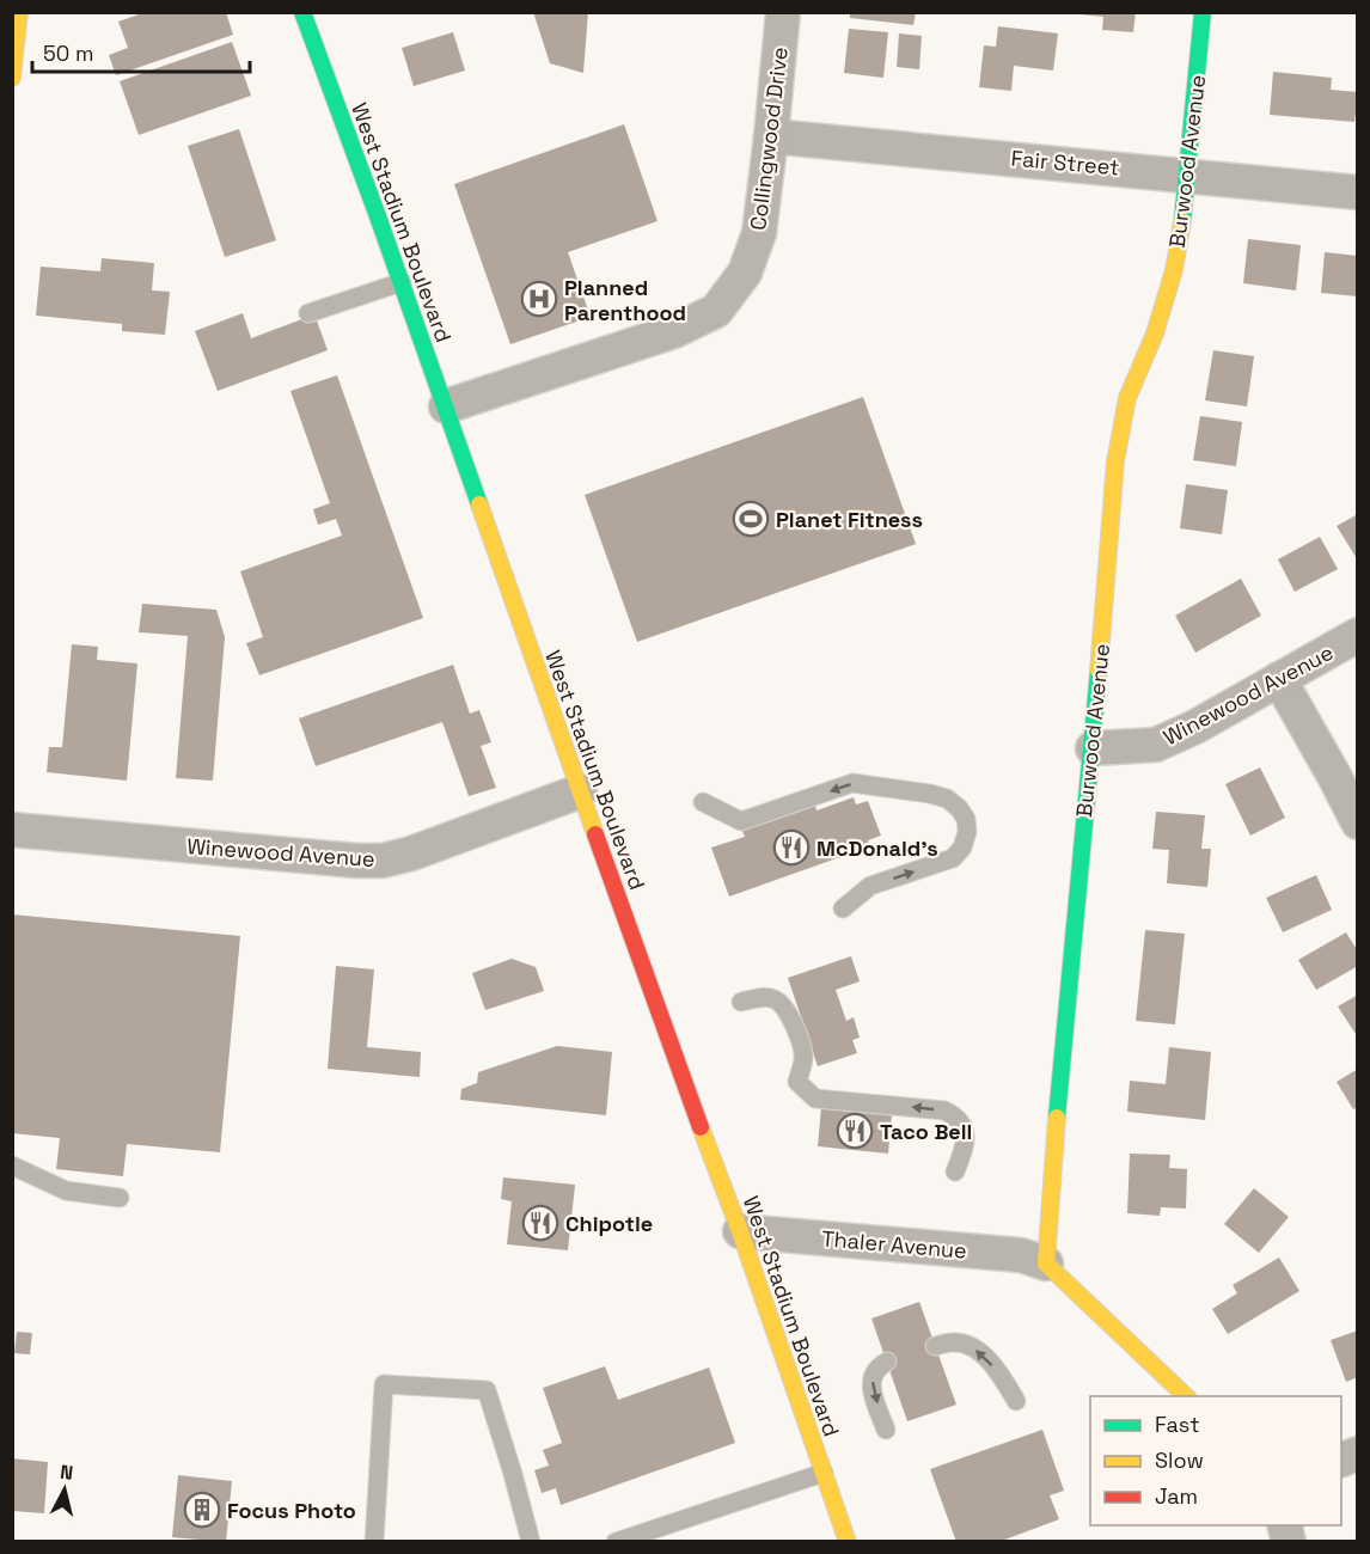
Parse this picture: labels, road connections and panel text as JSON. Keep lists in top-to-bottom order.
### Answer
{
  "streets": {
    "main road": ["Burwood Avenue", "West Stadium Boulevard"],
    "street": [
      "Collingwood Drive",
      "Fair Street",
      "Winewood Avenue",
      "Thaler Avenue"
    ]
  },
  "crossings": [
    ["Collingwood Drive", "Fair Street"],
    ["Collingwood Drive", "West Stadium Boulevard"],
    ["Burwood Avenue", "Fair Street"],
    ["Burwood Avenue", "Winewood Avenue"],
    ["Burwood Avenue", "Thaler Avenue"],
    ["West Stadium Boulevard", "Winewood Avenue"],
    ["West Stadium Boulevard", "Thaler Avenue"]
  ],
  "places": {
    "hospital": ["Planned Parenthood"],
    "sports": ["Planet Fitness"],
    "restaurant": ["McDonald's", "Taco Bell", "Chipotle"],
    "building": ["Focus Photo"]
  },
  "legend": ["Fast", "Slow", "Jam"],
  "scale_bar": "50 m",
  "north": "top"
}
